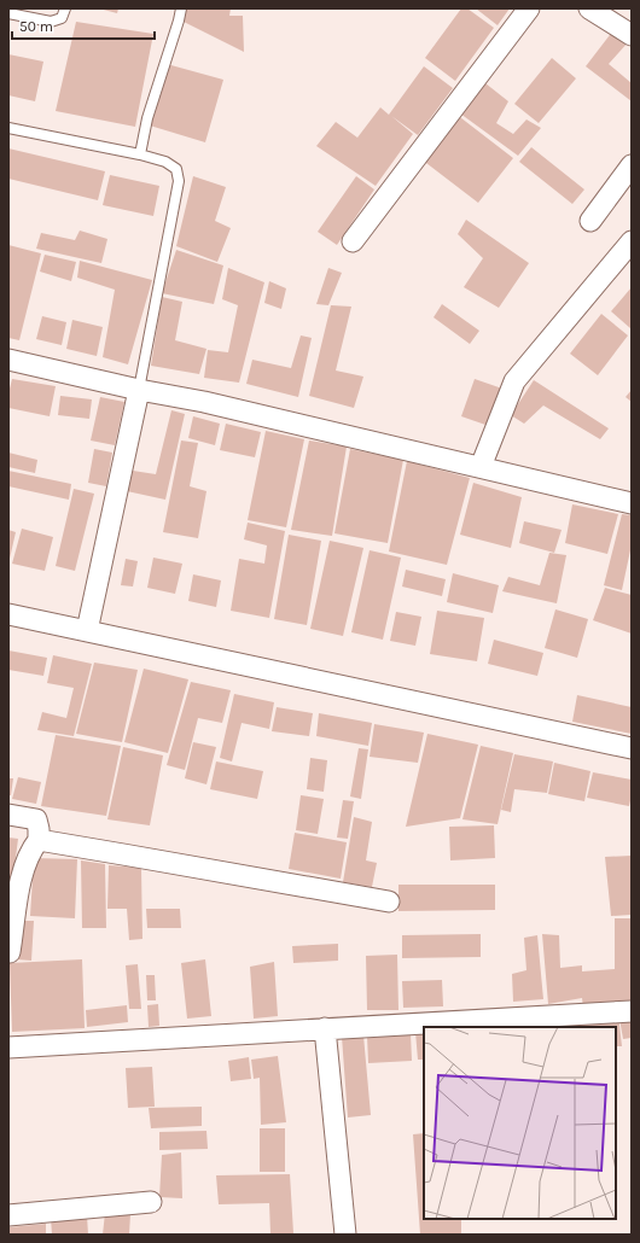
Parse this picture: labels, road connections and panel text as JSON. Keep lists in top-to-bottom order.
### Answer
{
  "scale_bar": "50 m"
}
